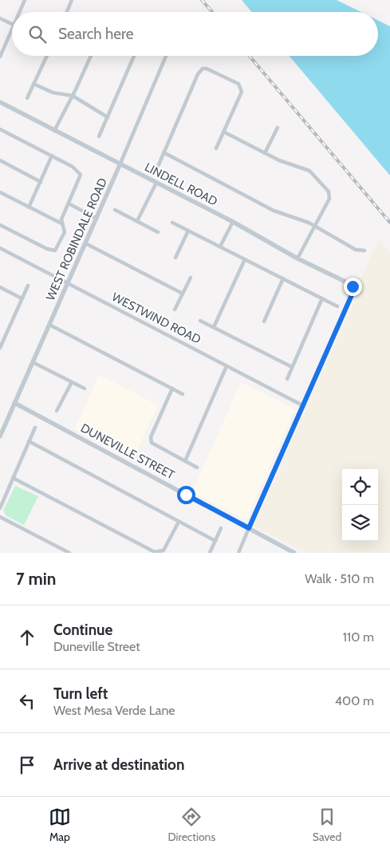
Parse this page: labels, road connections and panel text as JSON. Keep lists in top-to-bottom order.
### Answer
{
  "streets": {
    "street": [
      "LINDELL ROAD",
      "WEST ROBINDALE ROAD",
      "WESTWIND ROAD",
      "DUNEVILLE STREET"
    ]
  },
  "crossings": [
    ["LINDELL ROAD", "WEST ROBINDALE ROAD"],
    ["LINDELL ROAD", "WESTWIND ROAD"],
    ["WEST ROBINDALE ROAD", "WESTWIND ROAD"],
    ["WEST ROBINDALE ROAD", "DUNEVILLE STREET"]
  ],
  "page": {
    "search": "Search here",
    "heading": ["7 min", "Walk · 510 m"],
    "list": [
      ["Continue", "Duneville Street", "110 m"],
      ["Turn left", "West Mesa Verde Lane", "400 m"],
      "Arrive at destination"
    ],
    "nav": ["Map", "Directions", "Saved"]
  }
}
